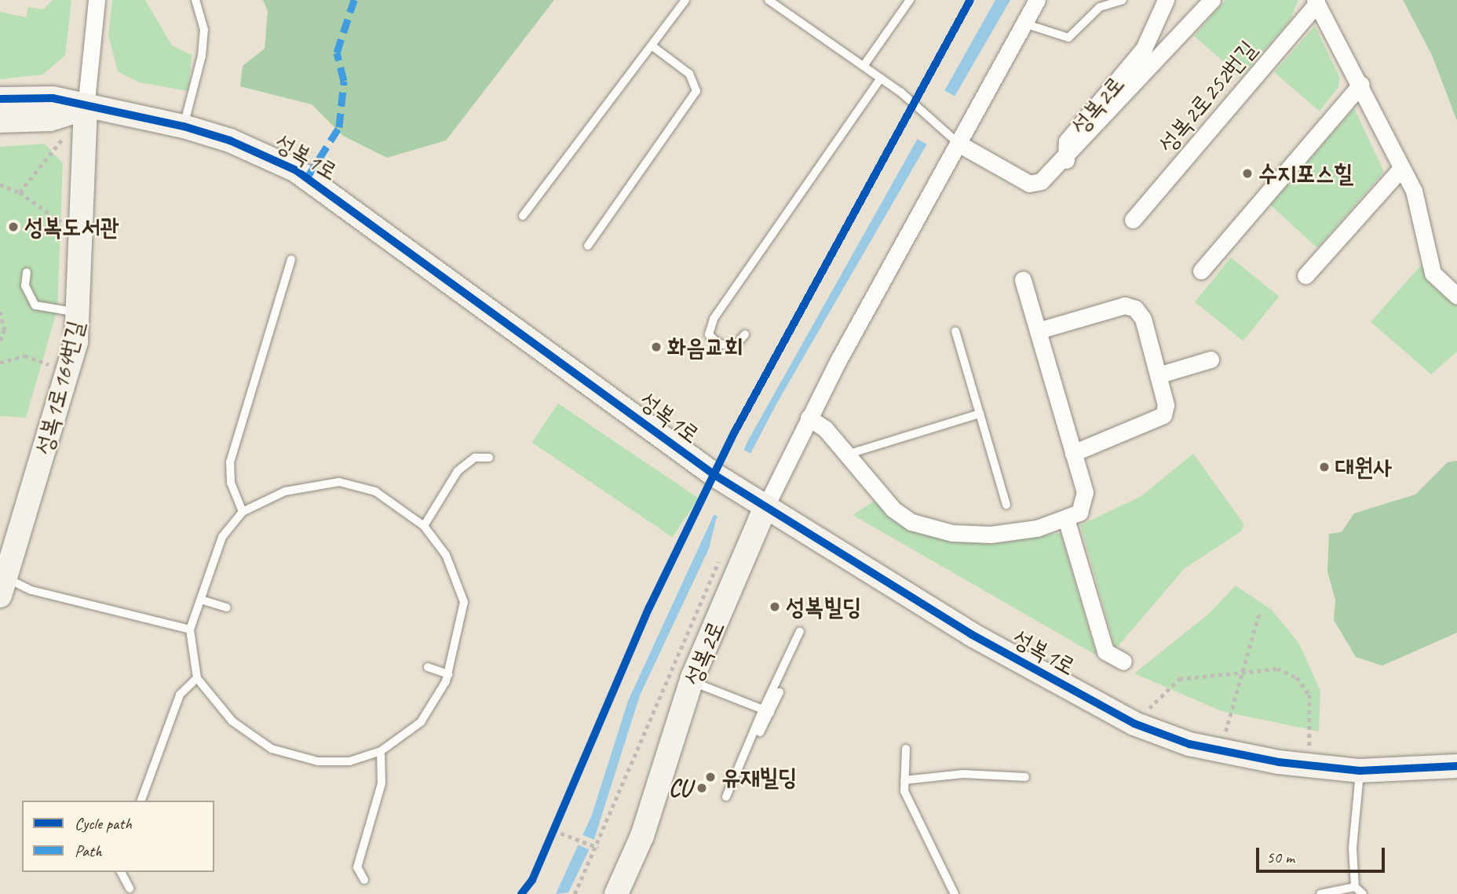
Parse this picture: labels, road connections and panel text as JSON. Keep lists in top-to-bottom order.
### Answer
{
  "streets": {
    "street": [
      "성복2로252번길",
      "성복2로",
      "성복1로",
      "성복1로164번길"
    ]
  },
  "crossings": [
    ["성복2로", "성복1로"],
    ["성복1로", "성복1로164번길"]
  ],
  "places": [
    "수지포스힐",
    "성복도서관",
    "화음교회",
    "대원사",
    "성복빌딩",
    "유재빌딩",
    "CU"
  ],
  "legend": ["Cycle path", "Path"],
  "scale_bar": "50 m"
}
